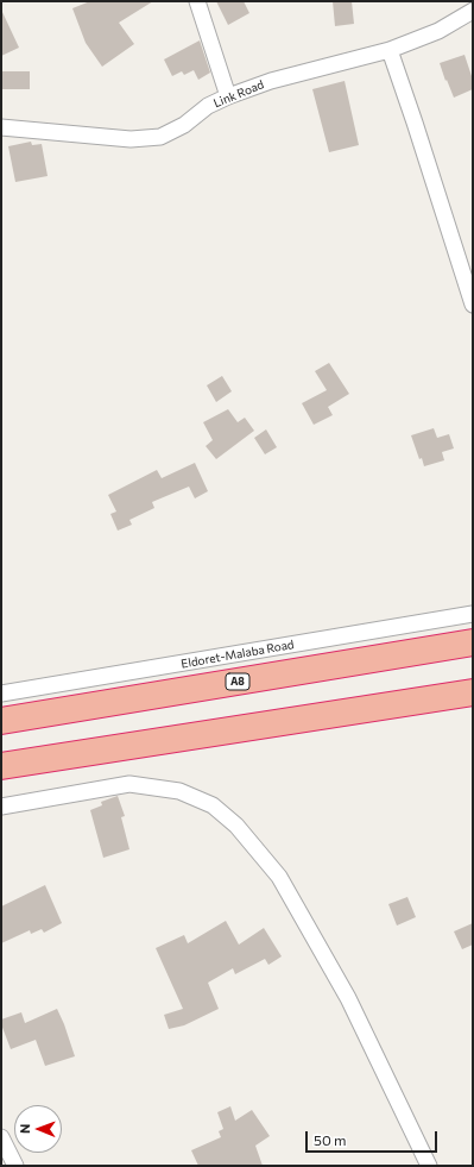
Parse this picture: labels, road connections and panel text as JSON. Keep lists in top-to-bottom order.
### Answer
{
  "streets": {
    "highway": ["A8"],
    "street": ["Link Road", "Eldoret-Malaba Road"]
  },
  "scale_bar": "50 m",
  "north": "left"
}
